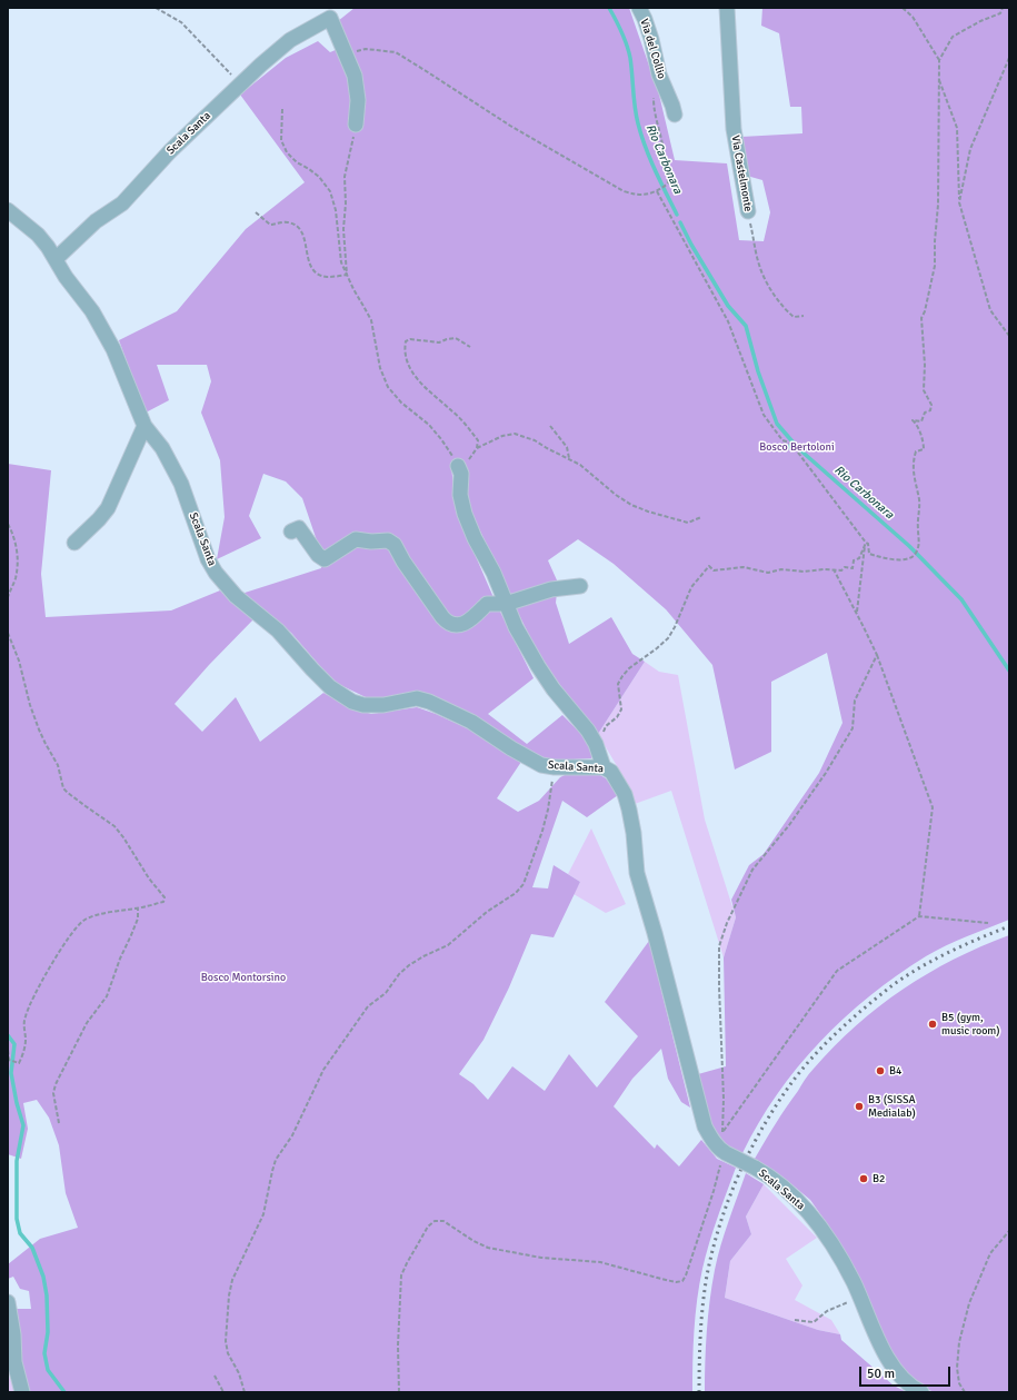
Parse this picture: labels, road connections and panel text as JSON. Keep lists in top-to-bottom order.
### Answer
{
  "streets": {
    "street": ["Via del Collio", "Scala Santa", "Via Castelmonte"]
  },
  "water": ["Rio Carbonara"],
  "parks": ["Bosco Bertoloni", "Bosco Montorsino"],
  "places": [
    "B5 (gym, music room)",
    "B4",
    "B3 (SISSA Medialab)",
    "B2"
  ],
  "scale_bar": "50 m"
}
